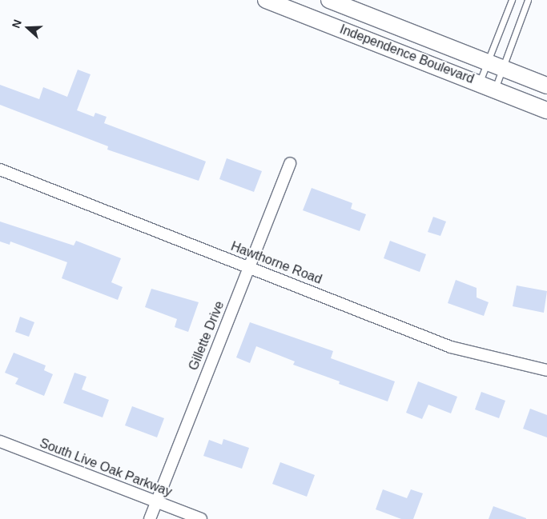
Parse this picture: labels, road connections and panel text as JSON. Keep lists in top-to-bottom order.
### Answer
{
  "streets": {
    "main road": ["Independence Boulevard"],
    "street": ["Hawthorne Road", "Gillette Drive", "South Live Oak Parkway"]
  },
  "crossings": [
    ["Hawthorne Road", "Gillette Drive"],
    ["Gillette Drive", "South Live Oak Parkway"]
  ],
  "north": "left"
}
